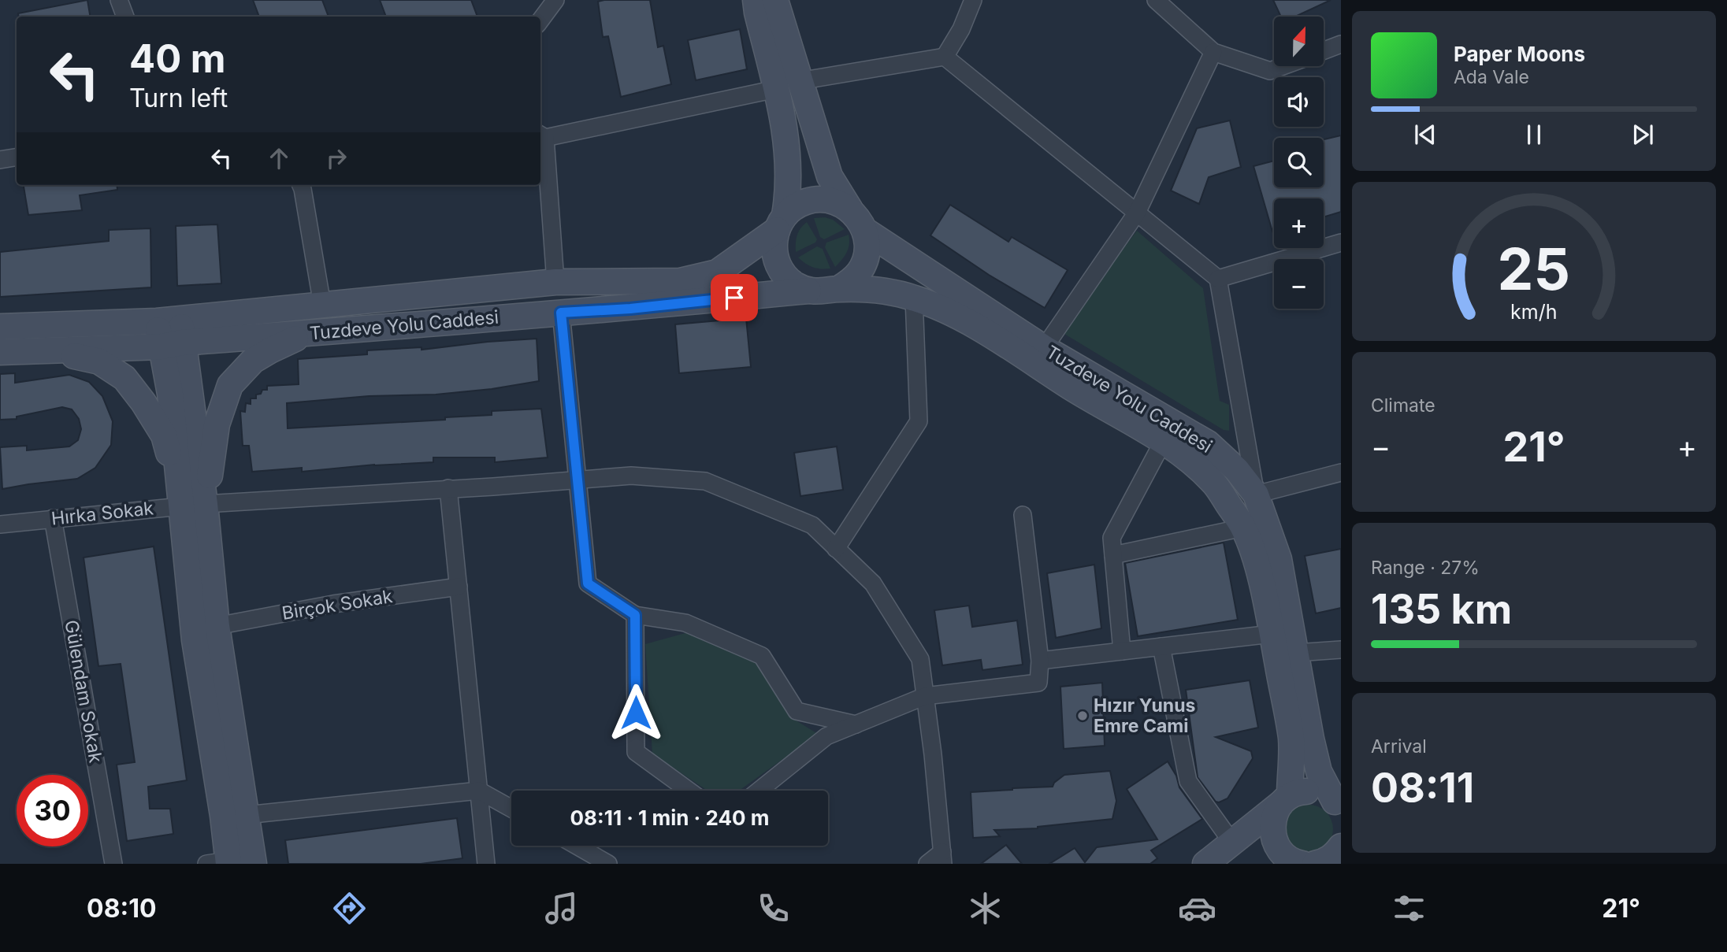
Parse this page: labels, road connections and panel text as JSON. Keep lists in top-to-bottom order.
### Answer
{
  "streets": {
    "main road": ["Tuzdeve Yolu Caddesi"],
    "street": ["Hırka Sokak", "Birçok Sokak", "Gülendam Sokak"]
  },
  "crossings": [
    ["Hırka Sokak", "Gülendam Sokak"]
  ],
  "places": ["Hızır Yunus Emre Cami"],
  "north": "top",
  "page": {
    "map_buttons": ["+", "−"],
    "turn": ["40 m", "Turn left"],
    "song": ["Paper Moons", "Ada Vale"],
    "tile": [
      "Climate",
      ["Range · 27%", "135 km"],
      ["Arrival", "08:11"]
    ],
    "heat": ["−", "21°", "+"],
    "limit": "30",
    "trip": "08:11 · 1 min · 240 m",
    "tabs": ["08:10", "21°"],
    "gauge": ["25", "km/h"]
  }
}
